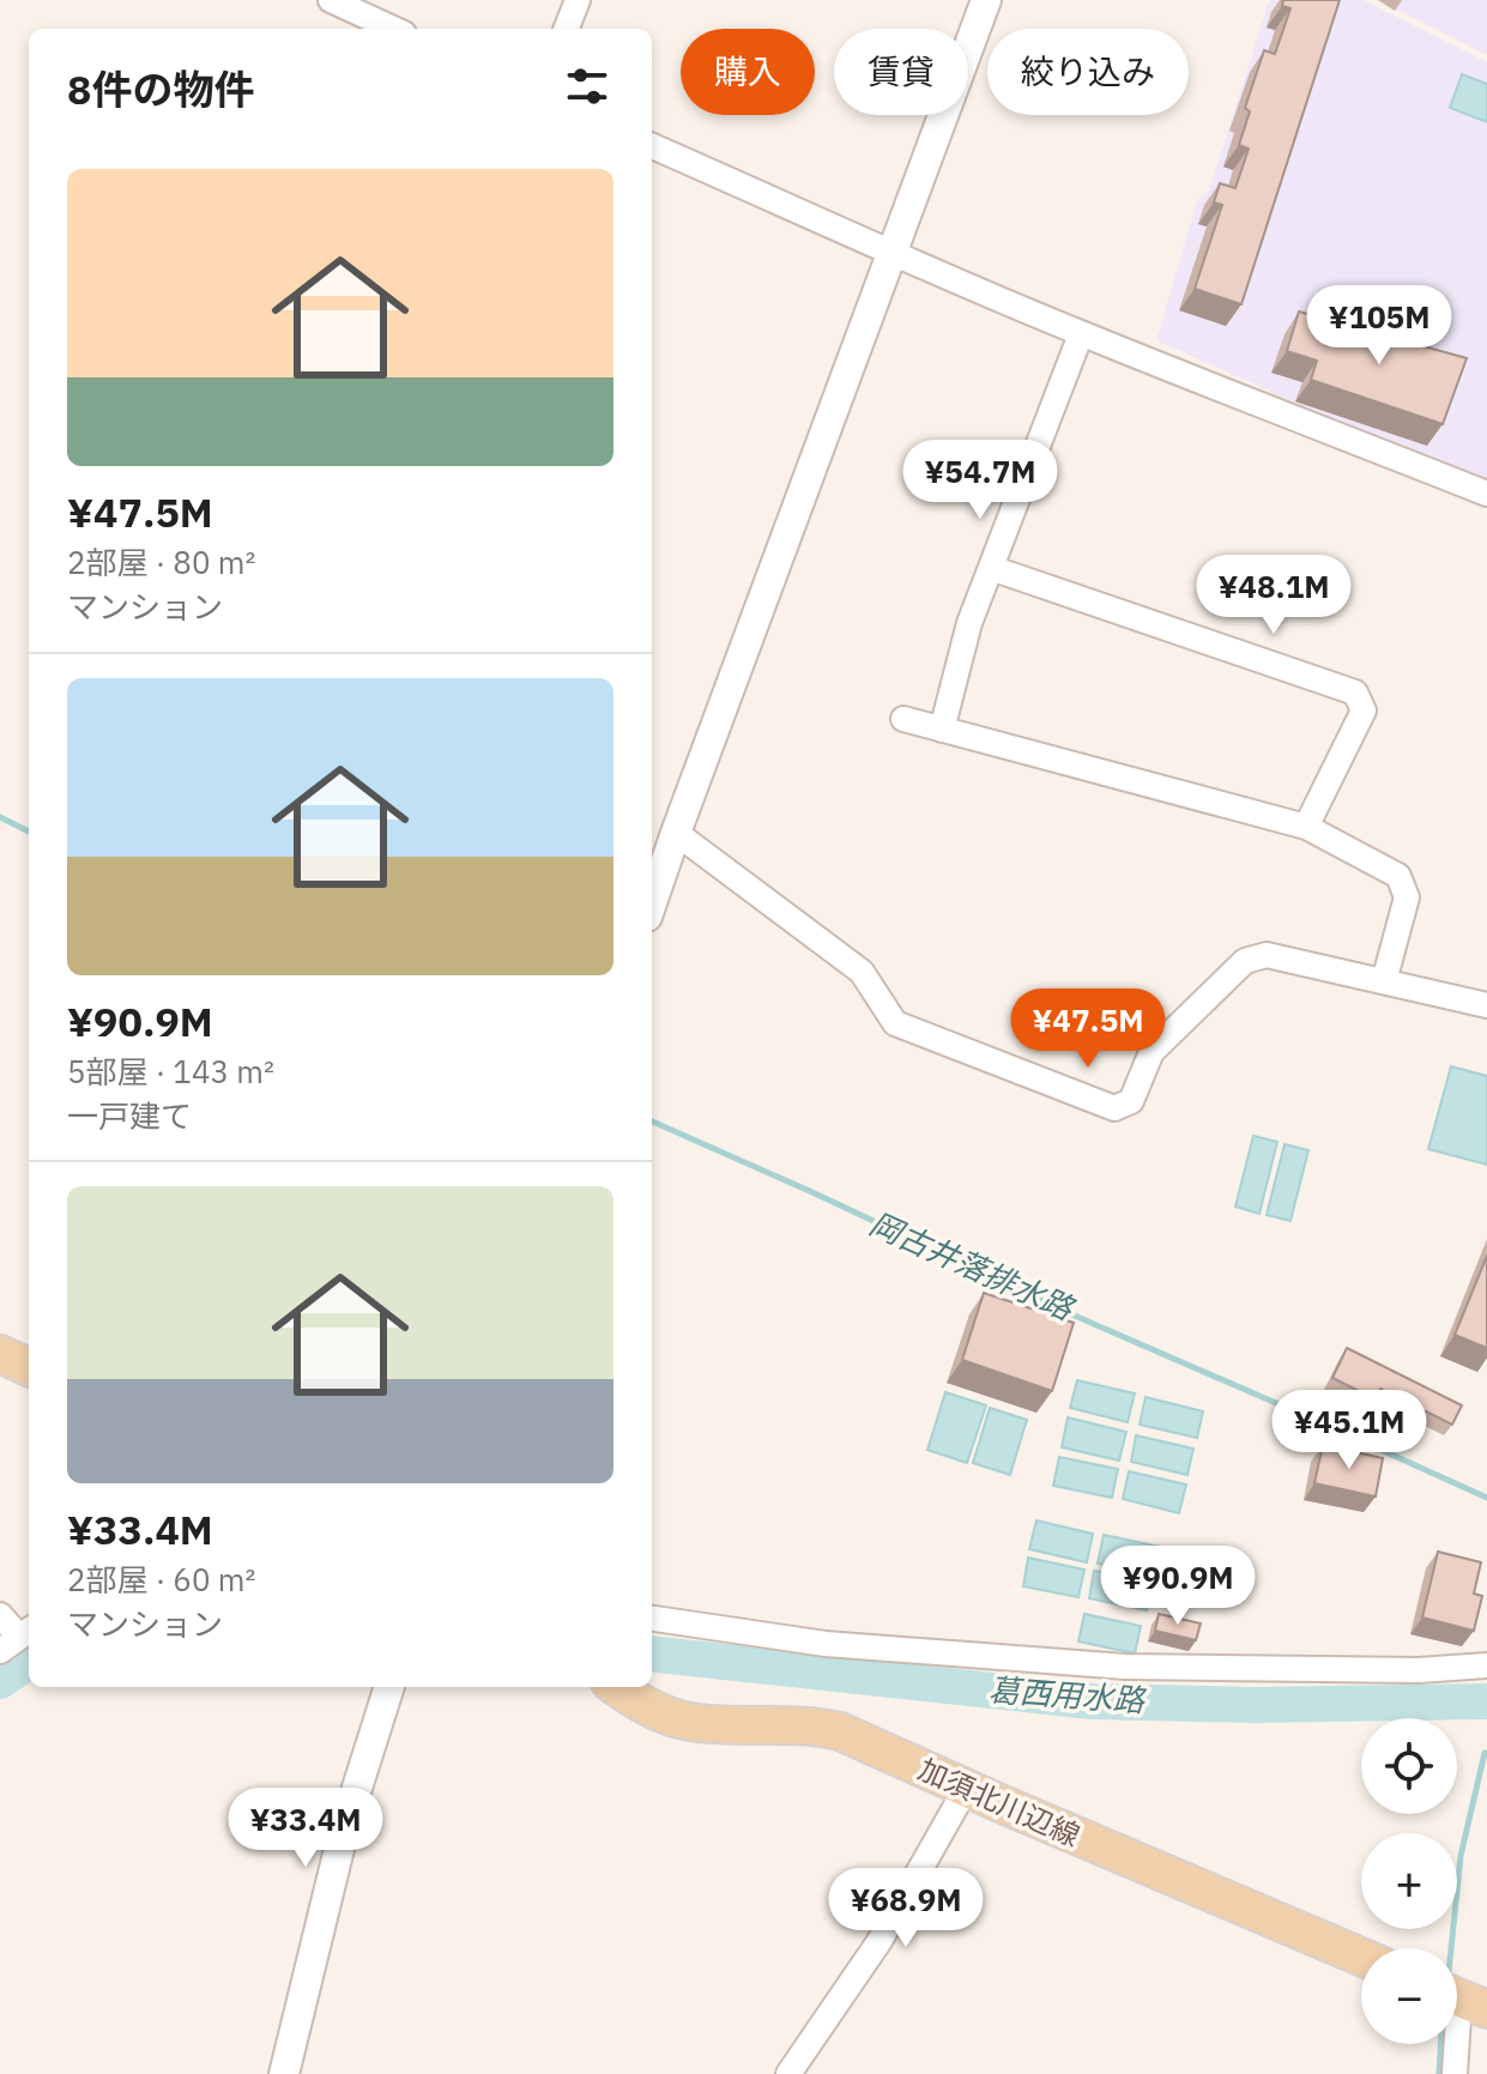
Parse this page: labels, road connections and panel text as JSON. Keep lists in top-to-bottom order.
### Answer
{
  "streets": {
    "main road": ["加須北川辺線"]
  },
  "water": ["岡古井落排水路", "葛西用水路"],
  "page": {
    "chip": ["購入", "賃貸", "絞り込み"],
    "heading": "8件の物件",
    "list": [
      {
        "name": "¥47.5M",
        "note": "2部屋 · 80 m² · マンション"
      },
      {
        "name": "¥90.9M",
        "note": "5部屋 · 143 m² · 一戸建て"
      },
      {
        "name": "¥33.4M",
        "note": "2部屋 · 60 m² · マンション"
      }
    ],
    "price": [
      "¥105M",
      "¥54.7M",
      "¥48.1M",
      "¥47.5M",
      "¥45.1M",
      "¥90.9M",
      "¥33.4M",
      "¥68.9M"
    ],
    "map_buttons": ["+", "−"]
  }
}
